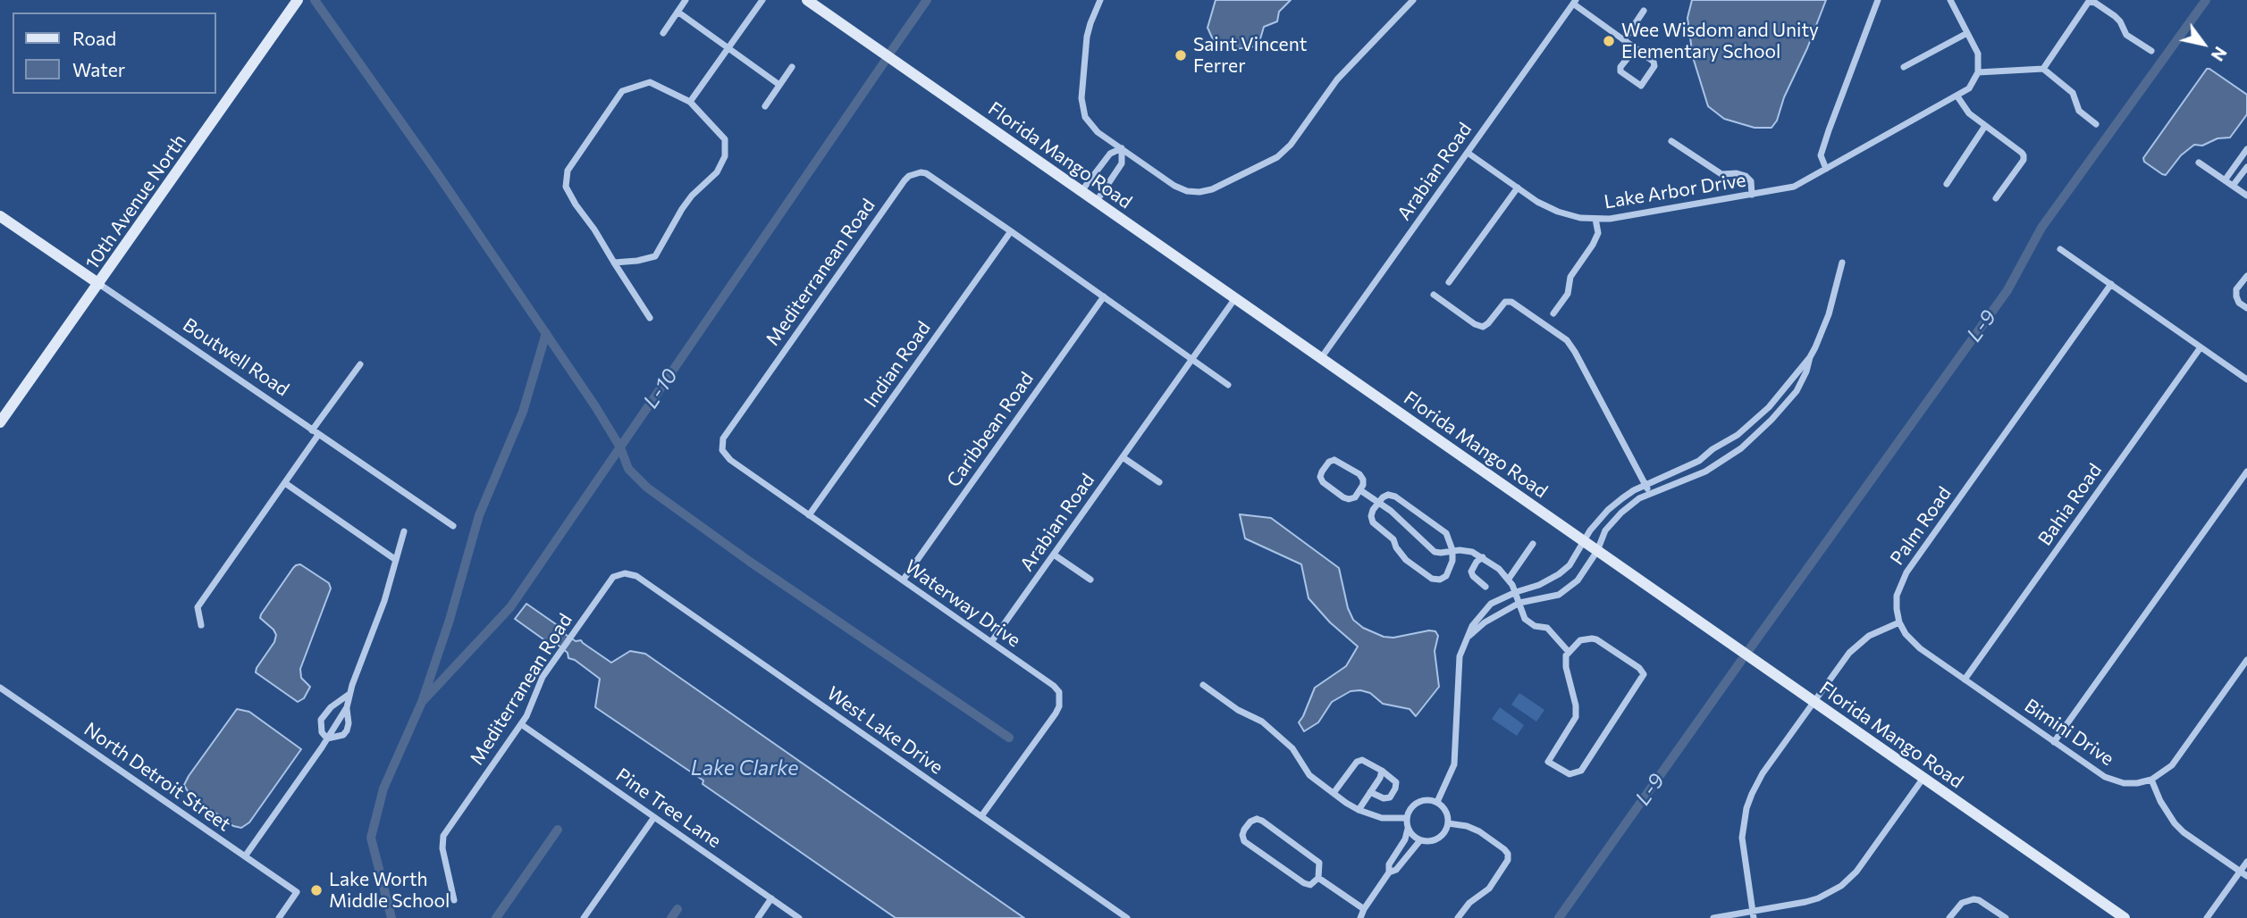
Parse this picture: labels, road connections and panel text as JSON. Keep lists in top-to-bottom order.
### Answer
{
  "streets": {
    "street": [
      "Florida Mango Road",
      "Arabian Road",
      "Lake Arbor Drive",
      "10th Avenue North",
      "Mediterranean Road",
      "Boutwell Road",
      "Indian Road",
      "Caribbean Road",
      "Bahia Road",
      "Palm Road",
      "Waterway Drive",
      "West Lake Drive",
      "Bimini Drive",
      "North Detroit Street",
      "Pine Tree Lane"
    ]
  },
  "crossings": [
    ["Florida Mango Road", "Arabian Road"],
    ["Arabian Road", "Lake Arbor Drive"],
    ["Arabian Road", "Waterway Drive"],
    ["10th Avenue North", "Boutwell Road"],
    ["Mediterranean Road", "Indian Road"],
    ["Mediterranean Road", "Waterway Drive"],
    ["Mediterranean Road", "West Lake Drive"],
    ["Mediterranean Road", "Pine Tree Lane"],
    ["Indian Road", "Waterway Drive"],
    ["Caribbean Road", "Waterway Drive"],
    ["Bahia Road", "Bimini Drive"],
    ["Palm Road", "Bimini Drive"],
    ["Waterway Drive", "West Lake Drive"]
  ],
  "water": ["L-9", "L-10", "Lake Clarke"],
  "places": ["Wee Wisdom and Unity Elementary School", "Saint Vincent Ferrer", "Lake Worth Middle School"],
  "legend": ["Road", "Water"],
  "north": "bottom right"
}
